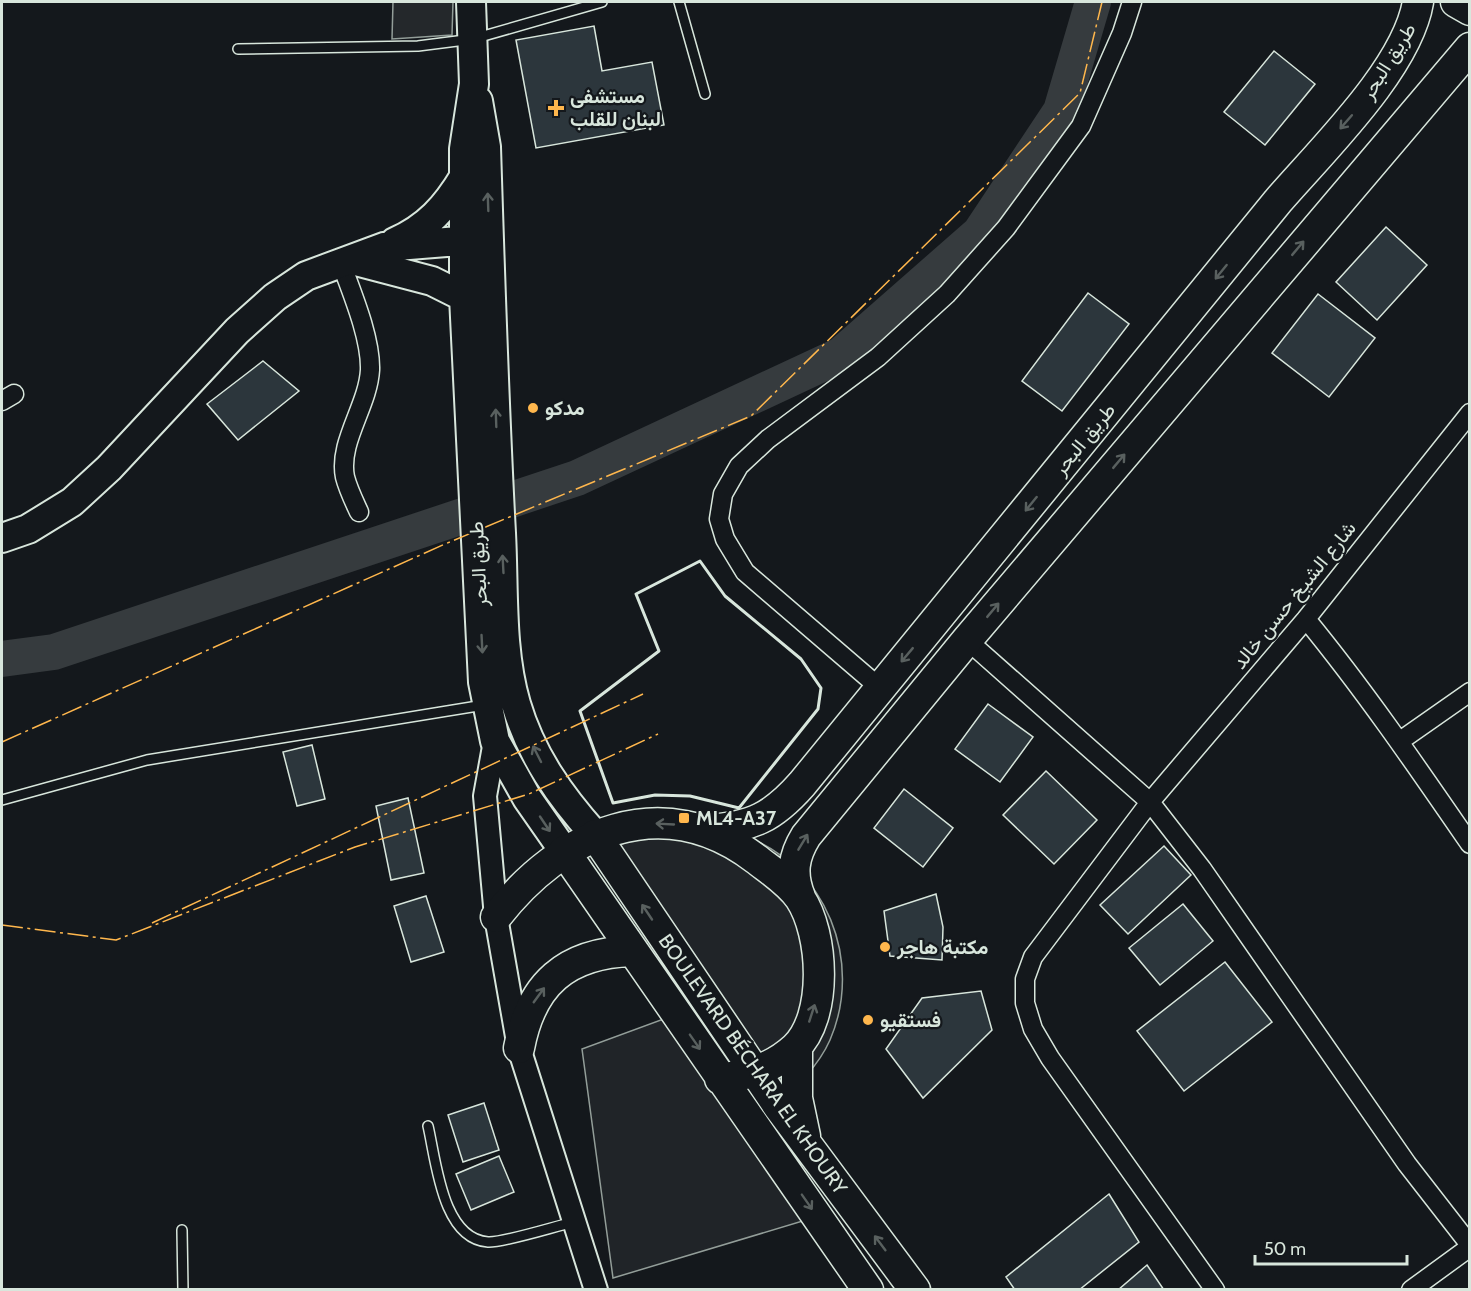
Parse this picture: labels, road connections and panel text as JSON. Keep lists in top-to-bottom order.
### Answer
{
  "streets": {
    "highway": ["طريق البحر", "BOULEVARD BÉCHARA EL KHOURY"],
    "street": ["شارع الشيخ حسن خالد"]
  },
  "crossings": [
    ["طريق البحر", "BOULEVARD BÉCHARA EL KHOURY"]
  ],
  "places": {
    "health": ["مستشفى لبنان للقلب"],
    "other": ["مدكو", "مكتبة هاجر", "فستقيو"],
    "transit": ["ML4-A37"]
  },
  "scale_bar": "50 m"
}
